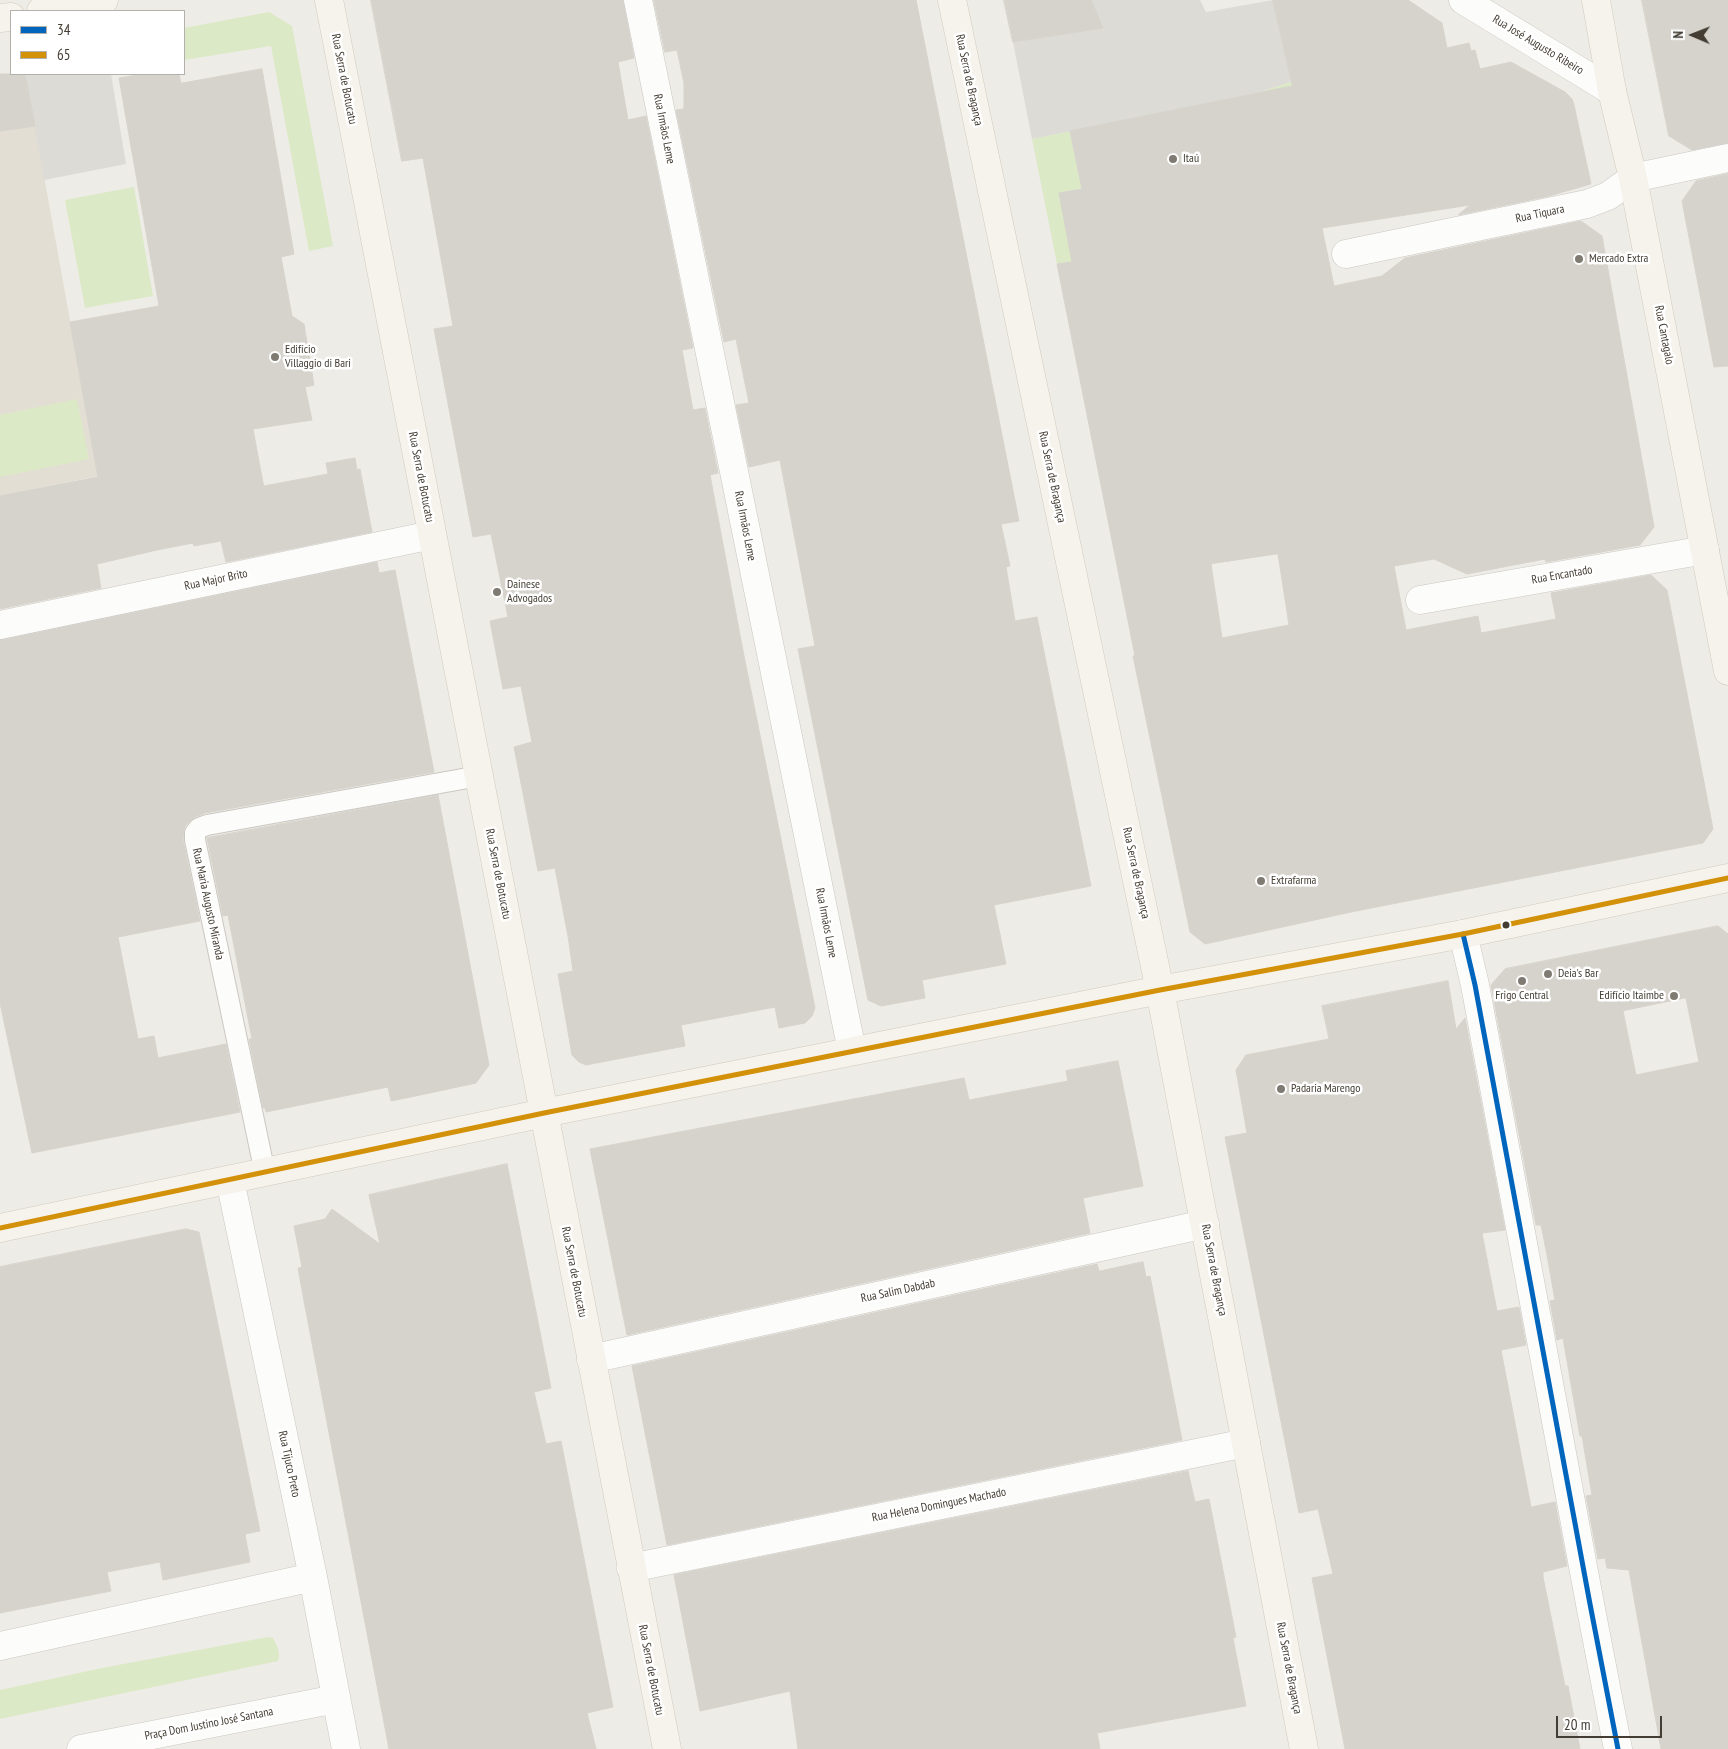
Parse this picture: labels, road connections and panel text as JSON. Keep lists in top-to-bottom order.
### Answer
{
  "streets": {
    "street": [
      "Rua José Augusto Ribeiro",
      "Rua Serra de Botucatu",
      "Rua Serra de Bragança",
      "Rua Irmãos Leme",
      "Rua Tiquara",
      "Rua Cantagalo",
      "Rua Encantado",
      "Rua Major Brito",
      "Rua Salim Dabdab",
      "Rua Tijuco Preto",
      "Rua Helena Domingues Machado",
      "Praça Dom Justino José Santana"
    ],
    "lane": ["Rua Maria Augusto Miranda"]
  },
  "crossings": [
    ["Rua José Augusto Ribeiro", "Rua Cantagalo"],
    ["Rua Serra de Botucatu", "Rua Major Brito"],
    ["Rua Serra de Botucatu", "Rua Maria Augusto Miranda"],
    ["Rua Serra de Botucatu", "Rua Salim Dabdab"],
    ["Rua Serra de Botucatu", "Rua Helena Domingues Machado"],
    ["Rua Serra de Bragança", "Rua Salim Dabdab"],
    ["Rua Serra de Bragança", "Rua Helena Domingues Machado"],
    ["Rua Tiquara", "Rua Cantagalo"],
    ["Rua Cantagalo", "Rua Encantado"],
    ["Rua Tijuco Preto", "Praça Dom Justino José Santana"]
  ],
  "places": [
    "Itaú",
    "Mercado Extra",
    "Edifício Villaggio di Bari",
    "Dainese Advogados",
    "Extrafarma",
    "Deia's Bar",
    "Frigo Central",
    "Edifício Itaimbe",
    "Padaria Marengo"
  ],
  "lines": ["transit line 65", "transit line 34"],
  "legend": ["34", "65"],
  "scale_bar": "20 m",
  "north": "left"
}
